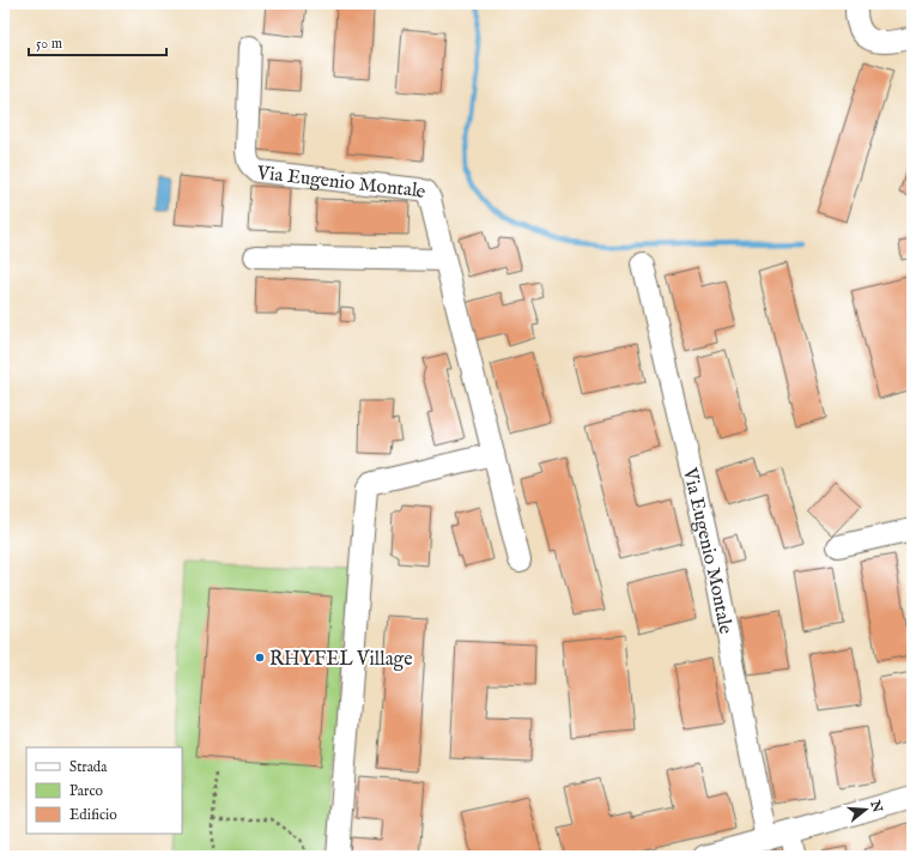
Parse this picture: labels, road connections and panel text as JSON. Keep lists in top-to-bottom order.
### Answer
{
  "streets": {
    "street": ["Via Eugenio Montale"]
  },
  "places": ["RHYFEL Village"],
  "legend": ["Strada", "Parco", "Edificio"],
  "scale_bar": "50 m",
  "north": "right"
}
